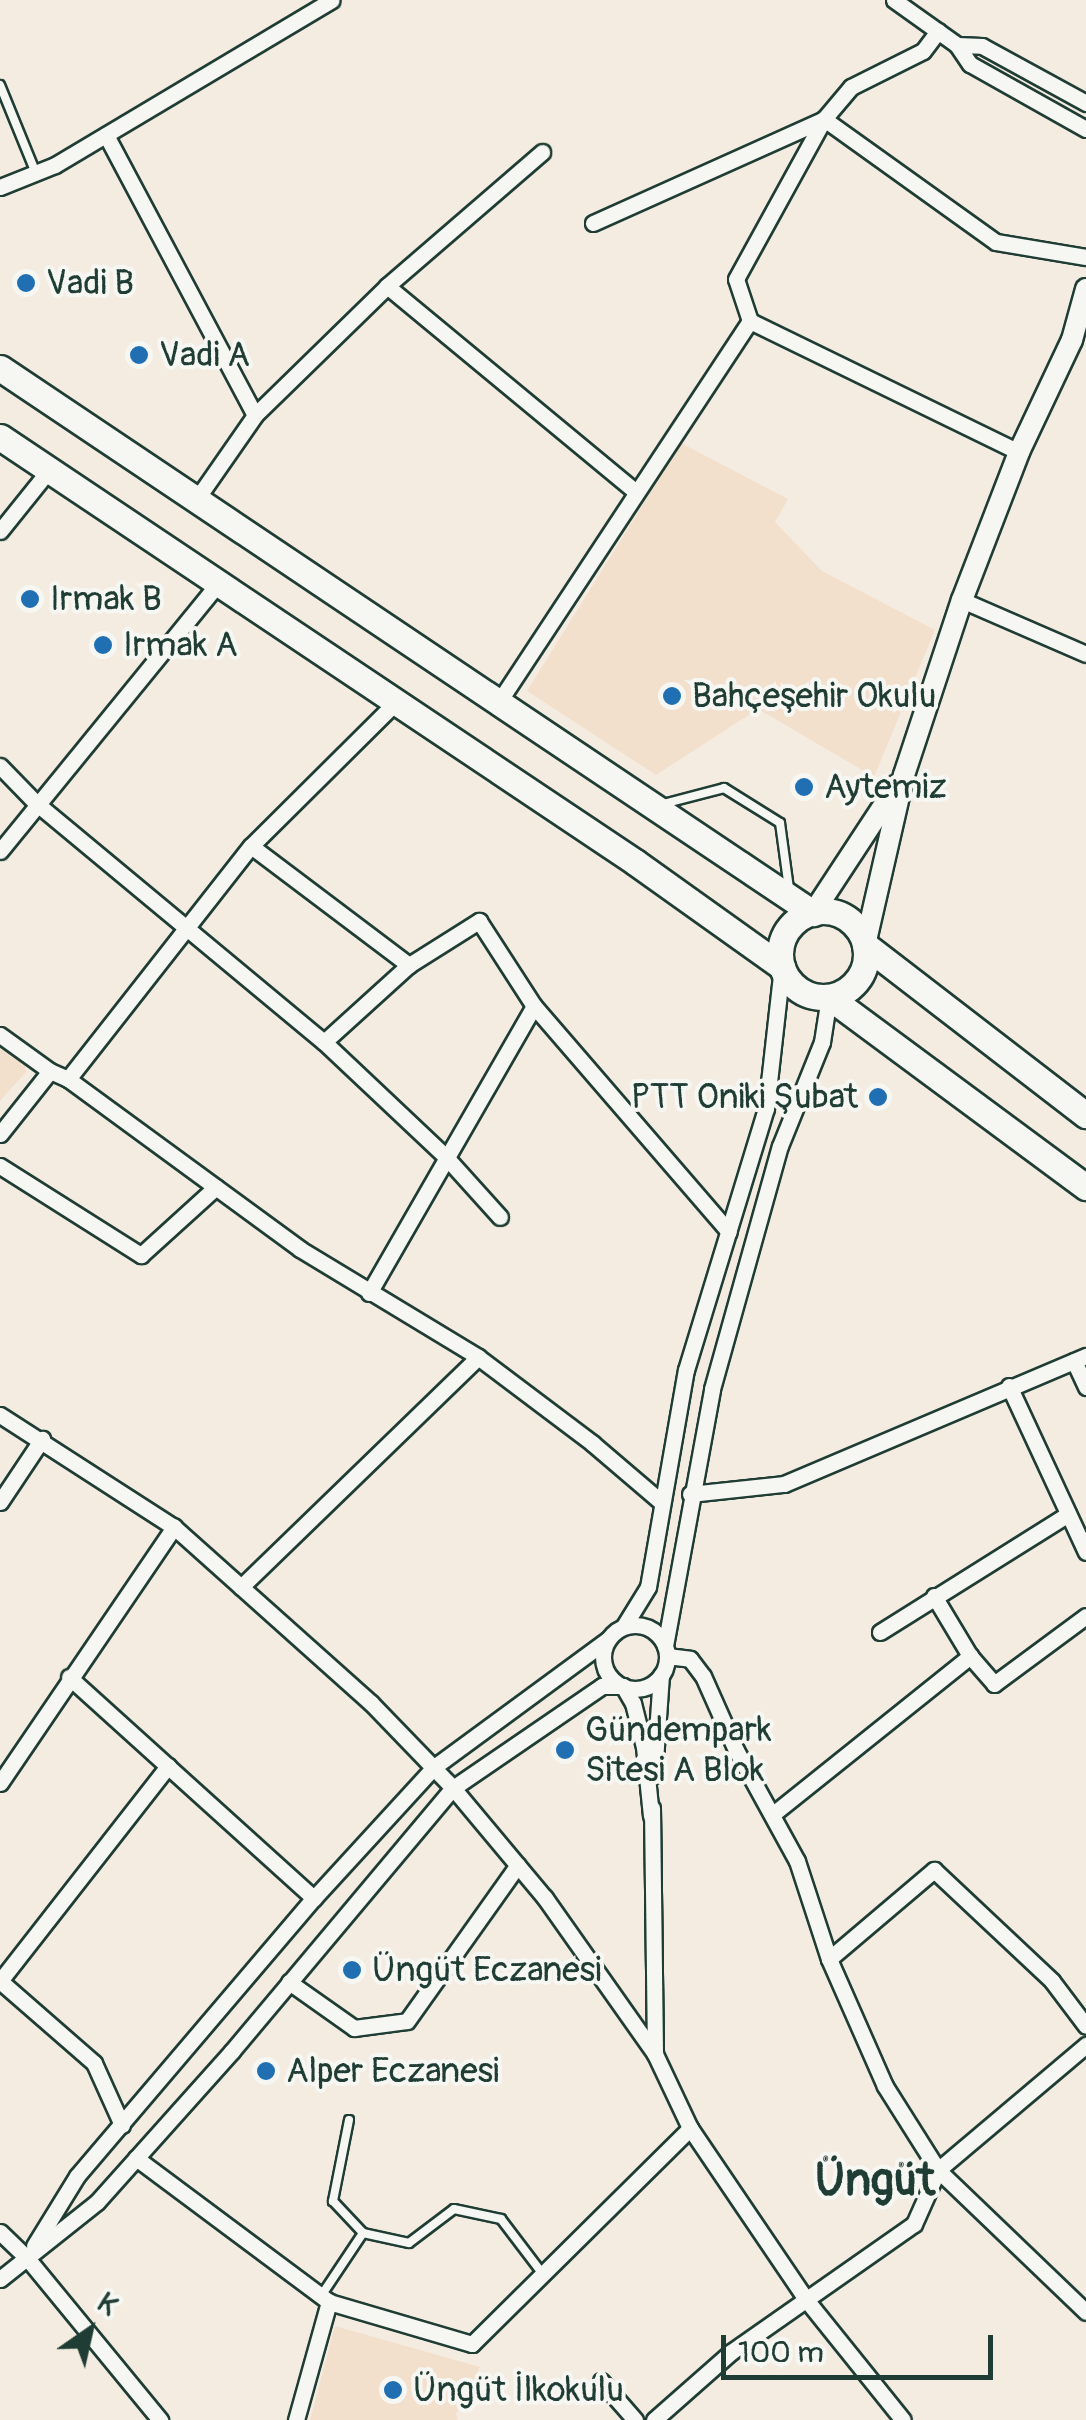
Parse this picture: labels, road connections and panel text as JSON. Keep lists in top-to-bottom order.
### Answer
{
  "districts": ["Üngüt"],
  "places": [
    "Vadi B",
    "Vadi A",
    "Irmak B",
    "Irmak A",
    "Bahçeşehir Okulu",
    "Aytemiz",
    "PTT Oniki Şubat",
    "Gündempark Sitesi A Blok",
    "Üngüt Eczanesi",
    "Alper Eczanesi",
    "Üngüt İlkokulu"
  ],
  "scale_bar": "100 m",
  "north": "top right"
}
